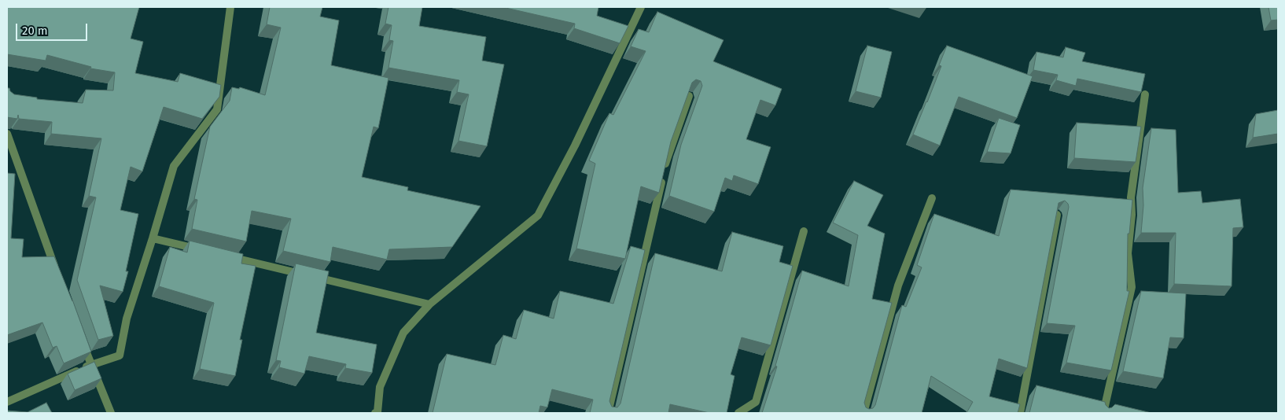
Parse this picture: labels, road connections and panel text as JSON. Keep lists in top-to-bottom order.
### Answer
{
  "scale_bar": "20 m"
}
